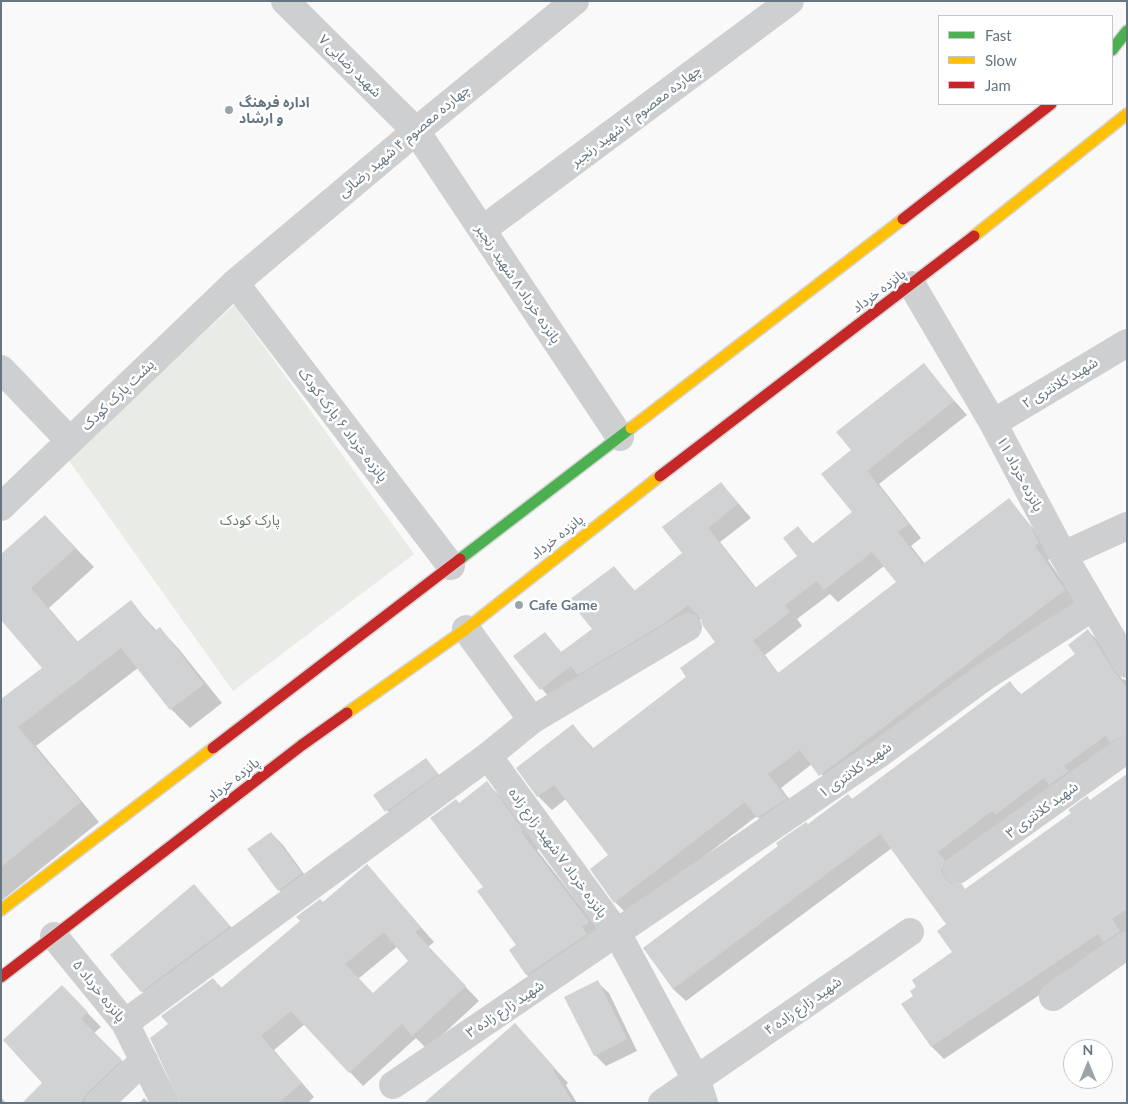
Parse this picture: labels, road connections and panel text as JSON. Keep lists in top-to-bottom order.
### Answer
{
  "streets": {
    "main road": ["پانزده خرداد"],
    "street": [
      "شهید رضایی ۷",
      "چهارده معصوم ۲ شهید رنجبر",
      "چهارده معصوم ۴ شهید رضائی",
      "پانزده خرداد ۸ شهید رنجبر",
      "شهید کلانتری ۲",
      "پشت پارک کودک",
      "پانزده خرداد ۶ پارک کودک",
      "پانزده خرداد ۱۱",
      "شهید کلانتری ۱",
      "شهید کلانتری ۳",
      "پانزده خرداد ۷ شهید زارع زاده",
      "پانزده خرداد ۵",
      "شهید زارع زاده ۴",
      "شهید زارع زاده ۳"
    ]
  },
  "crossings": [
    ["شهید رضایی ۷", "چهارده معصوم ۴ شهید رضائی"],
    ["شهید رضایی ۷", "پانزده خرداد ۸ شهید رنجبر"],
    ["چهارده معصوم ۲ شهید رنجبر", "پانزده خرداد ۸ شهید رنجبر"],
    ["چهارده معصوم ۴ شهید رضائی", "پانزده خرداد ۸ شهید رنجبر"],
    ["چهارده معصوم ۴ شهید رضائی", "پشت پارک کودک"],
    ["چهارده معصوم ۴ شهید رضائی", "پانزده خرداد ۶ پارک کودک"],
    ["پانزده خرداد", "پانزده خرداد ۱۱"],
    ["پانزده خرداد", "پانزده خرداد ۵"],
    ["شهید کلانتری ۲", "پانزده خرداد ۱۱"],
    ["پشت پارک کودک", "پانزده خرداد ۶ پارک کودک"],
    ["پانزده خرداد ۱۱", "شهید کلانتری ۱"],
    ["شهید کلانتری ۱", "پانزده خرداد ۷ شهید زارع زاده"],
    ["شهید کلانتری ۱", "شهید زارع زاده ۳"],
    ["پانزده خرداد ۷ شهید زارع زاده", "شهید زارع زاده ۴"],
    ["پانزده خرداد ۷ شهید زارع زاده", "شهید زارع زاده ۳"]
  ],
  "parks": ["پارک کودک"],
  "places": ["اداره فرهنگ و ارشاد", "Cafe Game"],
  "legend": ["Fast", "Slow", "Jam"],
  "north": "top"
}
